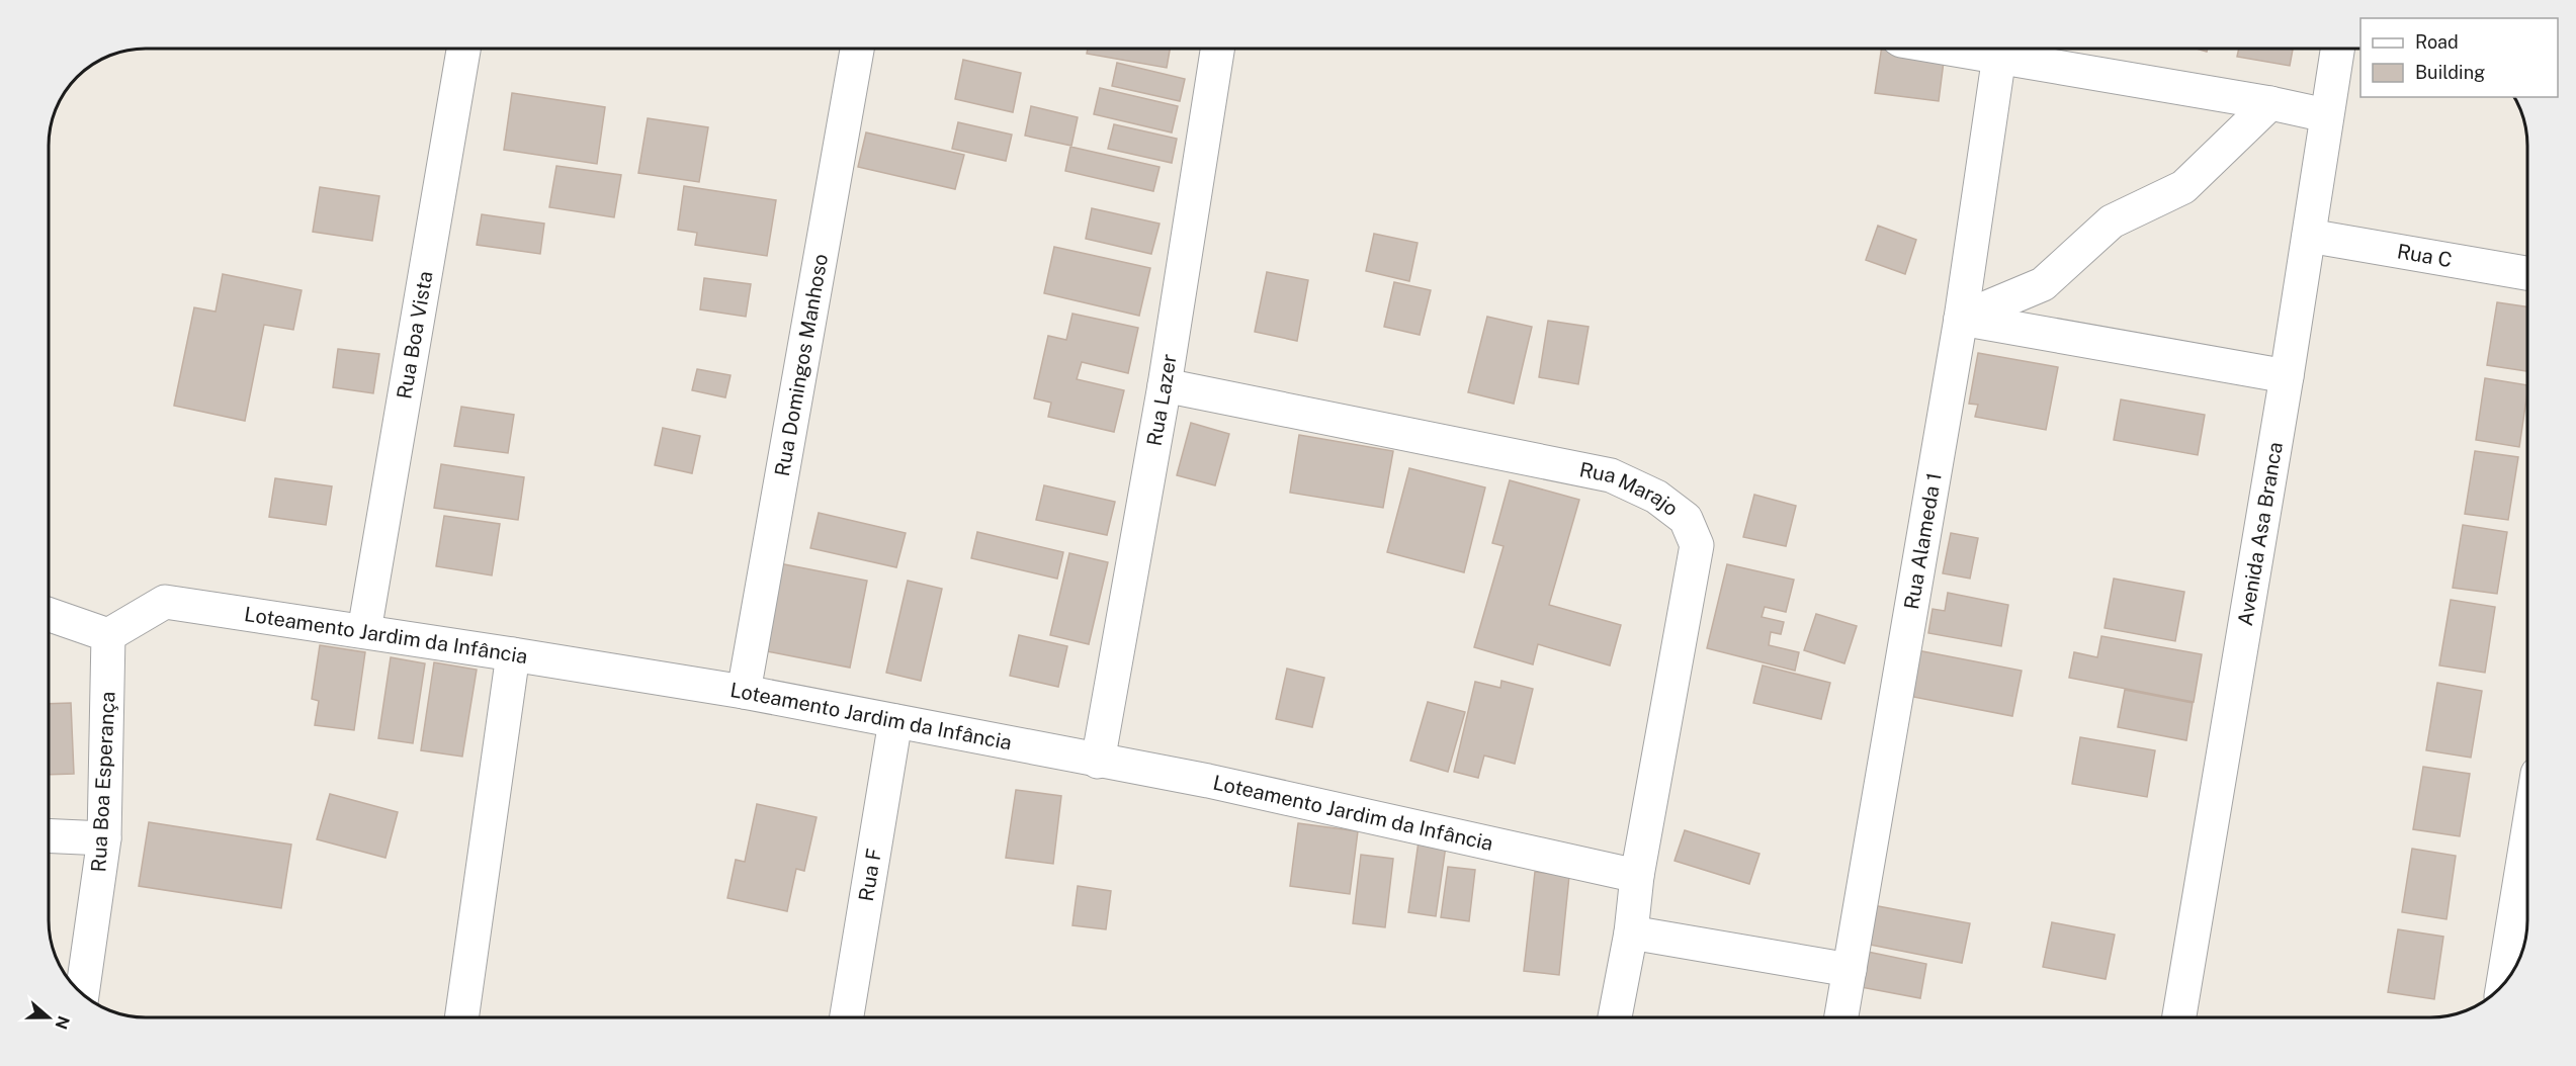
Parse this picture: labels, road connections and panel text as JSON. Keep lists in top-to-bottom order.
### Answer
{
  "streets": {
    "street": [
      "Rua C",
      "Rua Boa Vista",
      "Rua Domingos Manhoso",
      "Rua Lazer",
      "Rua Marajo",
      "Avenida Asa Branca",
      "Rua Alameda 1",
      "Loteamento Jardim da Infância",
      "Rua Boa Esperança",
      "Rua F"
    ]
  },
  "crossings": [
    ["Rua C", "Avenida Asa Branca"],
    ["Rua Boa Vista", "Loteamento Jardim da Infância"],
    ["Rua Domingos Manhoso", "Loteamento Jardim da Infância"],
    ["Rua Lazer", "Rua Marajo"],
    ["Rua Lazer", "Loteamento Jardim da Infância"],
    ["Rua Marajo", "Loteamento Jardim da Infância"],
    ["Loteamento Jardim da Infância", "Rua Boa Esperança"],
    ["Loteamento Jardim da Infância", "Rua F"]
  ],
  "legend": ["Road", "Building"],
  "north": "right"
}
